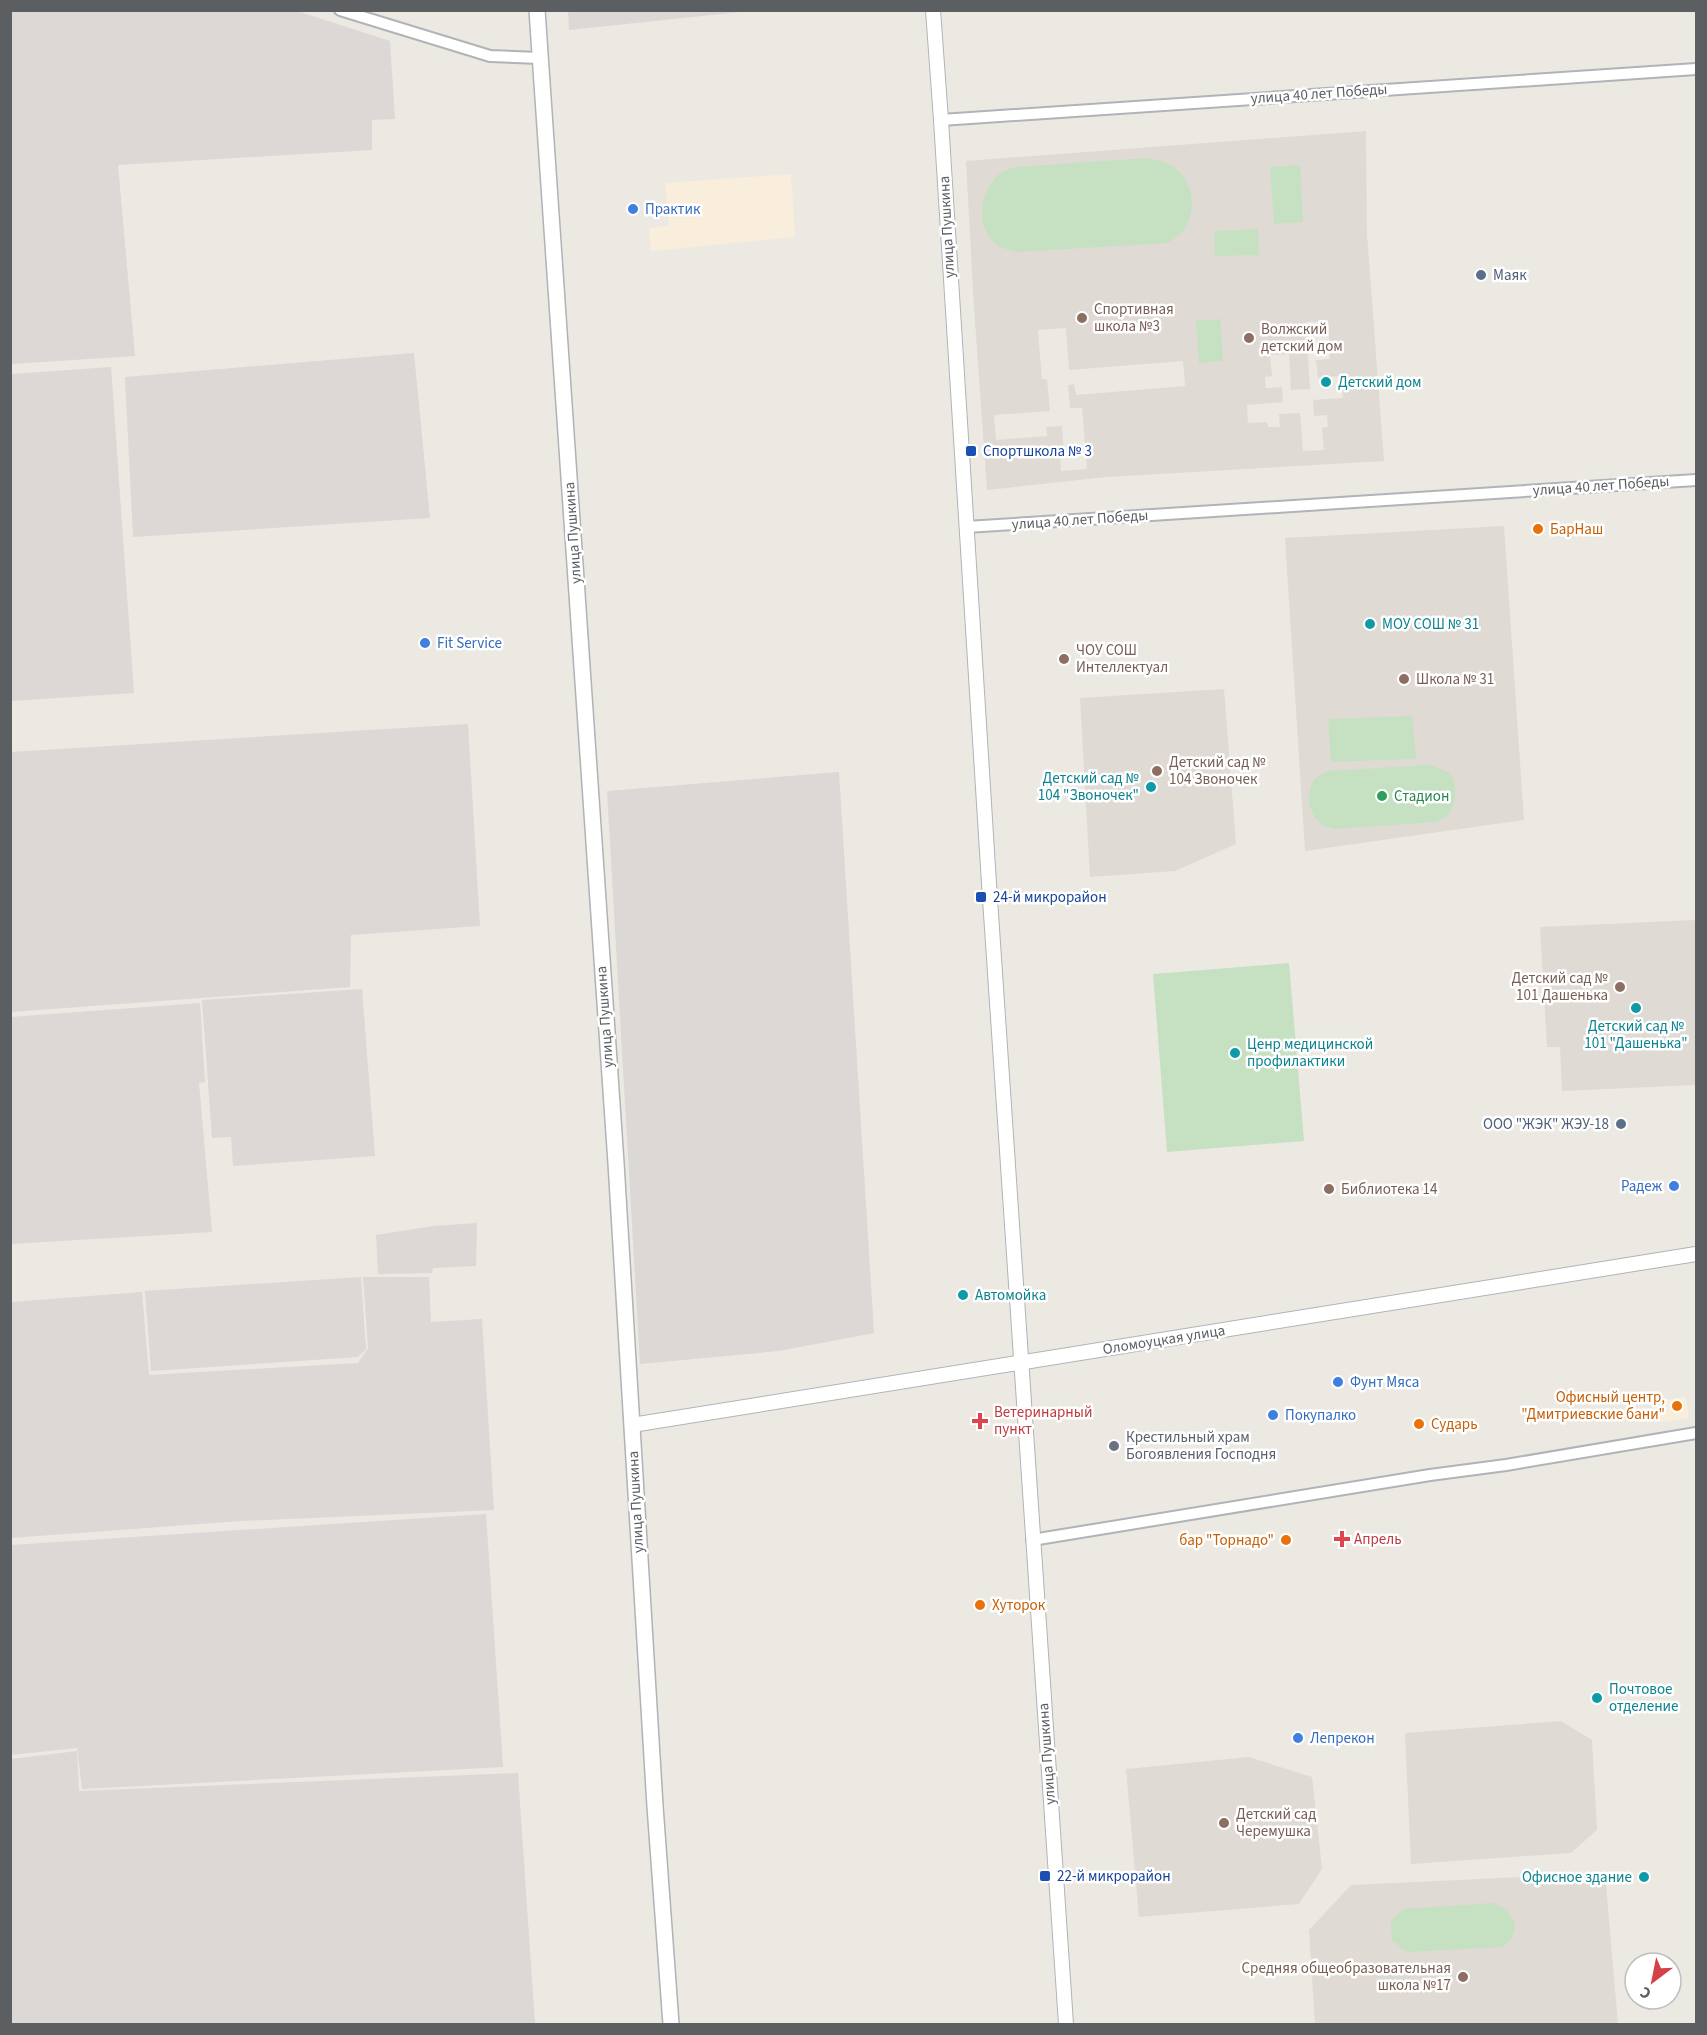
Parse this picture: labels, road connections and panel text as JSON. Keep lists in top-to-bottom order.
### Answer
{
  "streets": {
    "main road": ["улица Пушкина"],
    "street": ["улица 40 лет Победы", "Оломоуцкая улица"]
  },
  "crossings": [
    ["улица 40 лет Победы", "улица Пушкина"],
    ["улица Пушкина", "Оломоуцкая улица"]
  ],
  "places": {
    "other": [
      "Практик",
      "Маяк",
      "Спортивная школа №3",
      "Волжский детский дом",
      "Детский дом",
      "БарНаш",
      "МОУ СОШ № 31",
      "Fit Service",
      "ЧОУ СОШ Интеллектуал",
      "Школа № 31",
      "Детский сад № 104 Звоночек",
      "Детский сад № 104 \"Звоночек\"",
      "Стадион",
      "Детский сад № 101 Дашенька",
      "Детский сад № 101 \"Дашенька\"",
      "Ценр медицинской профилактики",
      "ООО \"ЖЭК\" ЖЭУ-18",
      "Радеж",
      "Библиотека 14",
      "Автомойка",
      "Фунт Мяса",
      "Офисный центр, \"Дмитриевские бани\"",
      "Покупалко",
      "Сударь",
      "Крестильный храм Богоявления Господня",
      "бар \"Торнадо\"",
      "Хуторок",
      "Почтовое отделение",
      "Лепрекон",
      "Детский сад Черемушка",
      "Офисное здание",
      "Средняя общеобразовательная школа №17"
    ],
    "transit": ["Спортшкола № 3", "24-й микрорайон", "22-й микрорайон"],
    "health": ["Ветеринарный пункт", "Апрель"]
  },
  "north": "bottom left"
}
